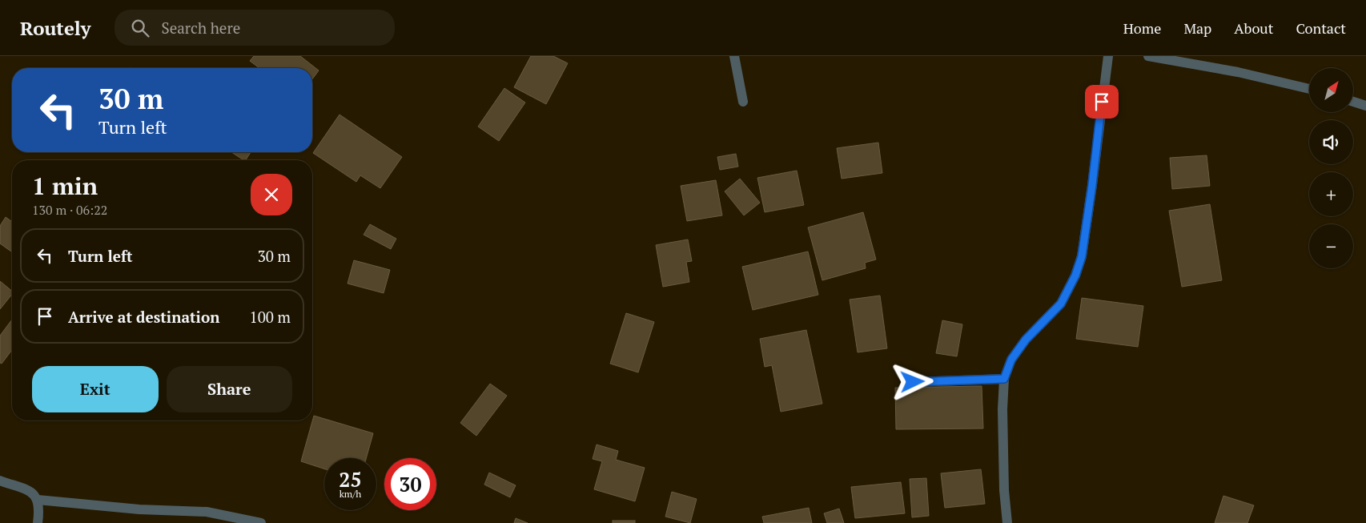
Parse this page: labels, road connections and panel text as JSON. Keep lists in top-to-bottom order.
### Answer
{
  "north": "top right",
  "page": {
    "header": "Routely",
    "search": "Search here",
    "nav": [
      "Home",
      "Map",
      "About",
      "Contact"
    ],
    "map_buttons": ["+", "−"],
    "turn": ["30 m", "Turn left"],
    "heading": ["1 min", "130 m · 06:22"],
    "list": [
      {
        "name": "Turn left",
        "value": "30 m"
      },
      {
        "name": "Arrive at destination",
        "value": "100 m"
      }
    ],
    "buttons": ["Exit", "Share"],
    "speed": "25 km/h",
    "limit": "30"
  }
}
